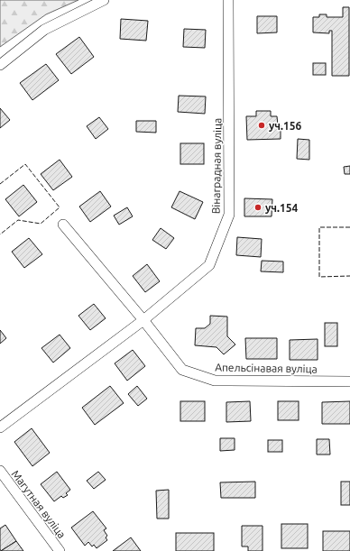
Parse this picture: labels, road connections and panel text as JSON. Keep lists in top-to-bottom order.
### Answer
{
  "streets": {
    "street": ["Вінаградная вуліца", "Апельсінавая вуліца", "Магутная вуліца"]
  },
  "crossings": [
    ["Вінаградная вуліца", "Апельсінавая вуліца"]
  ],
  "places": ["уч.156", "уч.154"]
}
